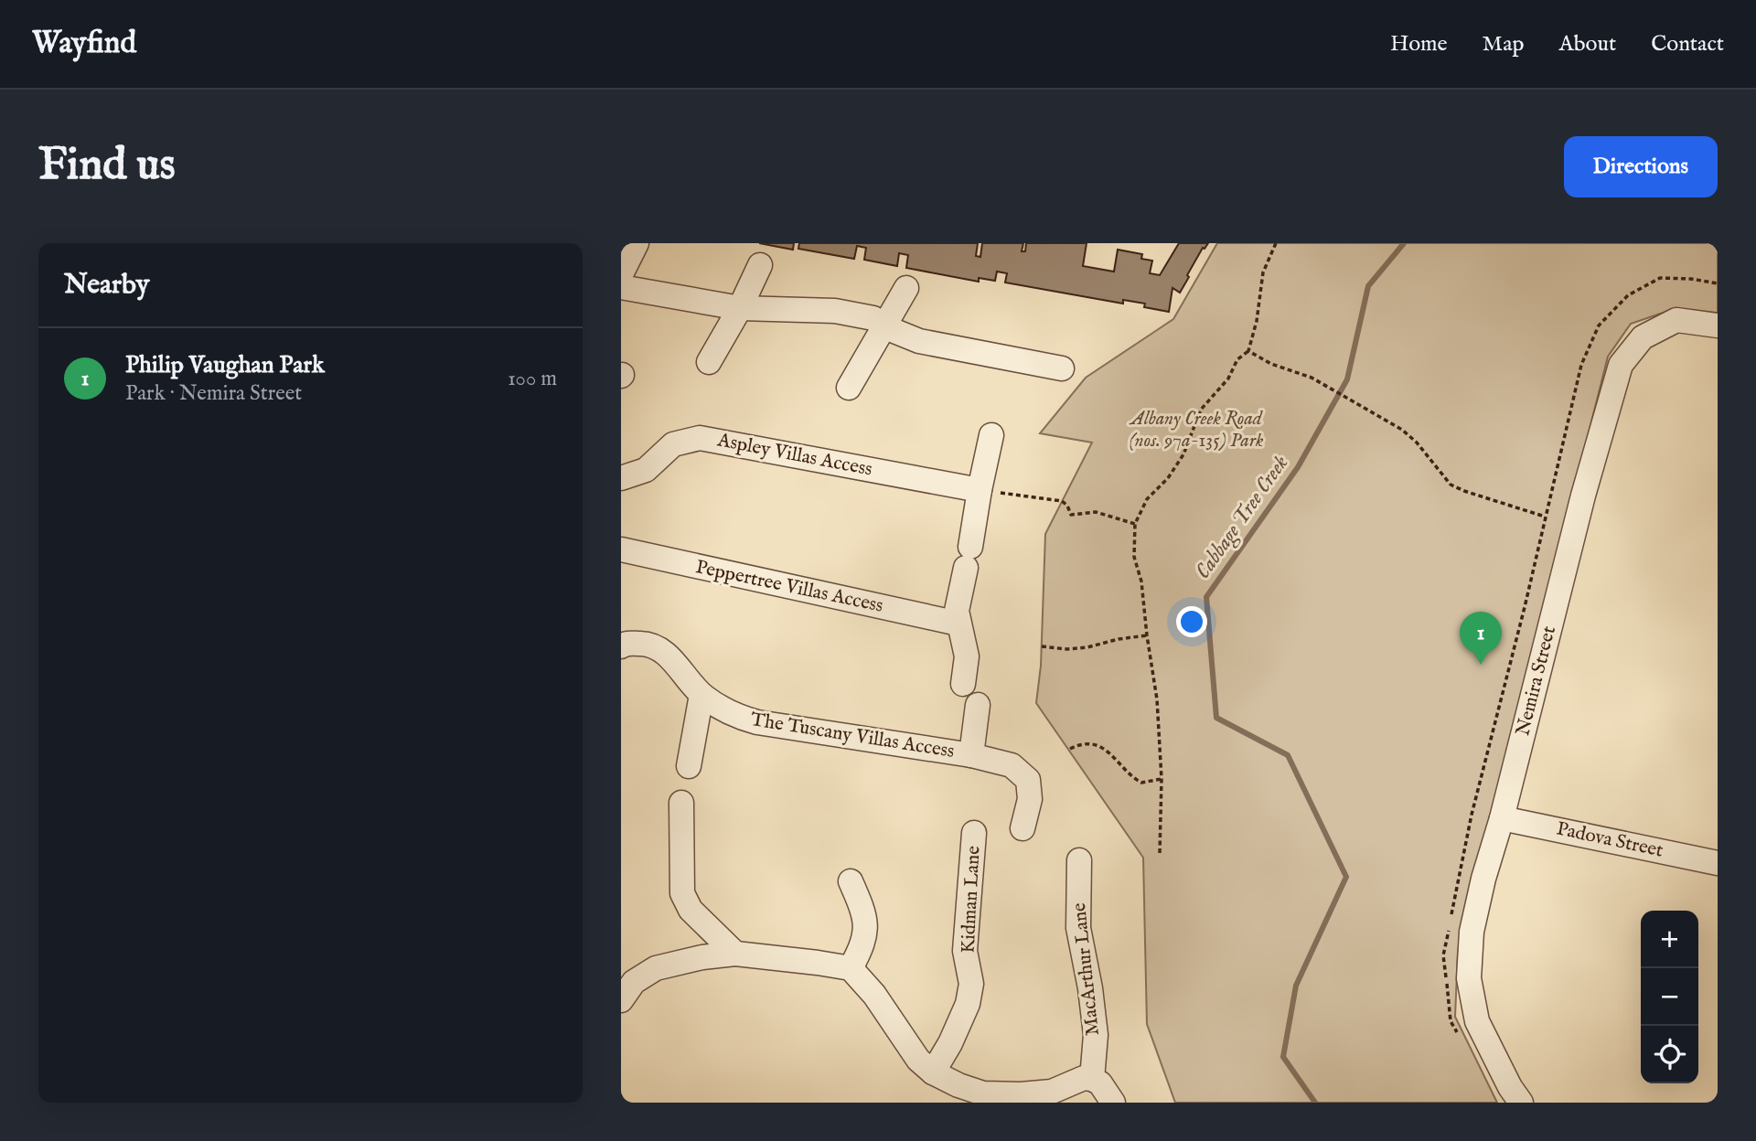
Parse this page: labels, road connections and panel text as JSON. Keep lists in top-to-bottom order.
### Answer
{
  "streets": {
    "street": [
      "Aspley Villas Access",
      "Peppertree Villas Access",
      "Nemira Street",
      "The Tuscany Villas Access",
      "Padova Street",
      "Kidman Lane",
      "MacArthur Lane"
    ]
  },
  "crossings": [
    ["Nemira Street", "Padova Street"]
  ],
  "water": ["Cabbage Tree Creek"],
  "parks": ["Albany Creek Road (nos. 97a-135) Park"],
  "page": {
    "header": "Wayfind",
    "nav": [
      "Home",
      "Map",
      "About",
      "Contact"
    ],
    "buttons": "Directions",
    "title": "Find us",
    "heading": "Nearby",
    "list": [
      {
        "mark": "1",
        "name": "Philip Vaughan Park",
        "note": "Park · Nemira Street",
        "value": "100 m"
      }
    ],
    "pins": "1",
    "map_buttons": ["+", "−"]
  }
}
